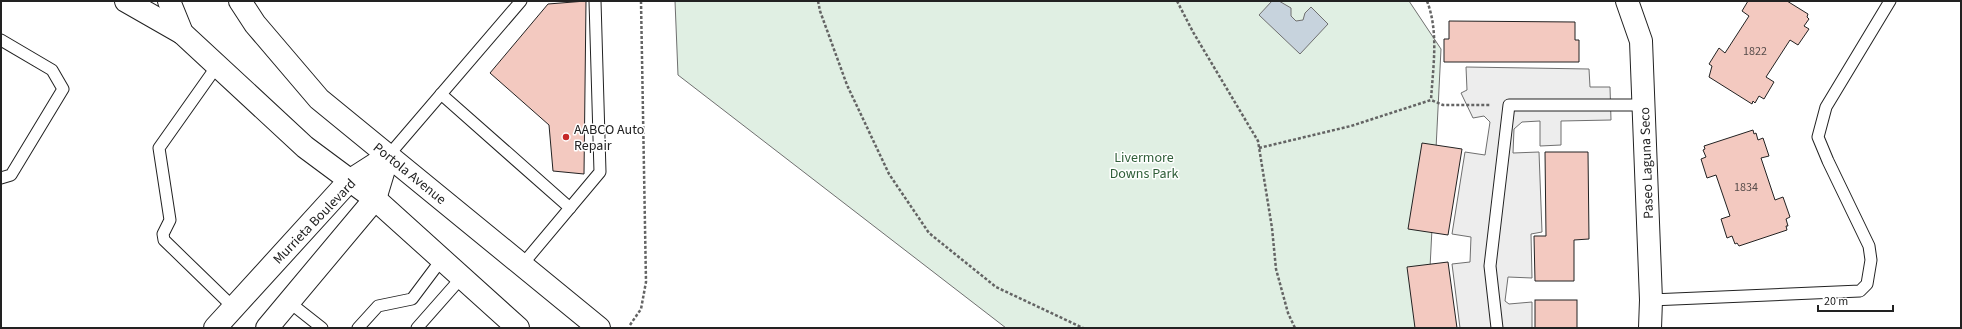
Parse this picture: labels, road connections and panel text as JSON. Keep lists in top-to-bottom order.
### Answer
{
  "streets": {
    "main road": ["Paseo Laguna Seco", "Portola Avenue", "Murrieta Boulevard"]
  },
  "crossings": [
    ["Portola Avenue", "Murrieta Boulevard"]
  ],
  "parks": ["Livermore Downs Park"],
  "places": ["AABCO Auto Repair"],
  "house_numbers": ["1822", "1834"],
  "scale_bar": "20 m"
}
